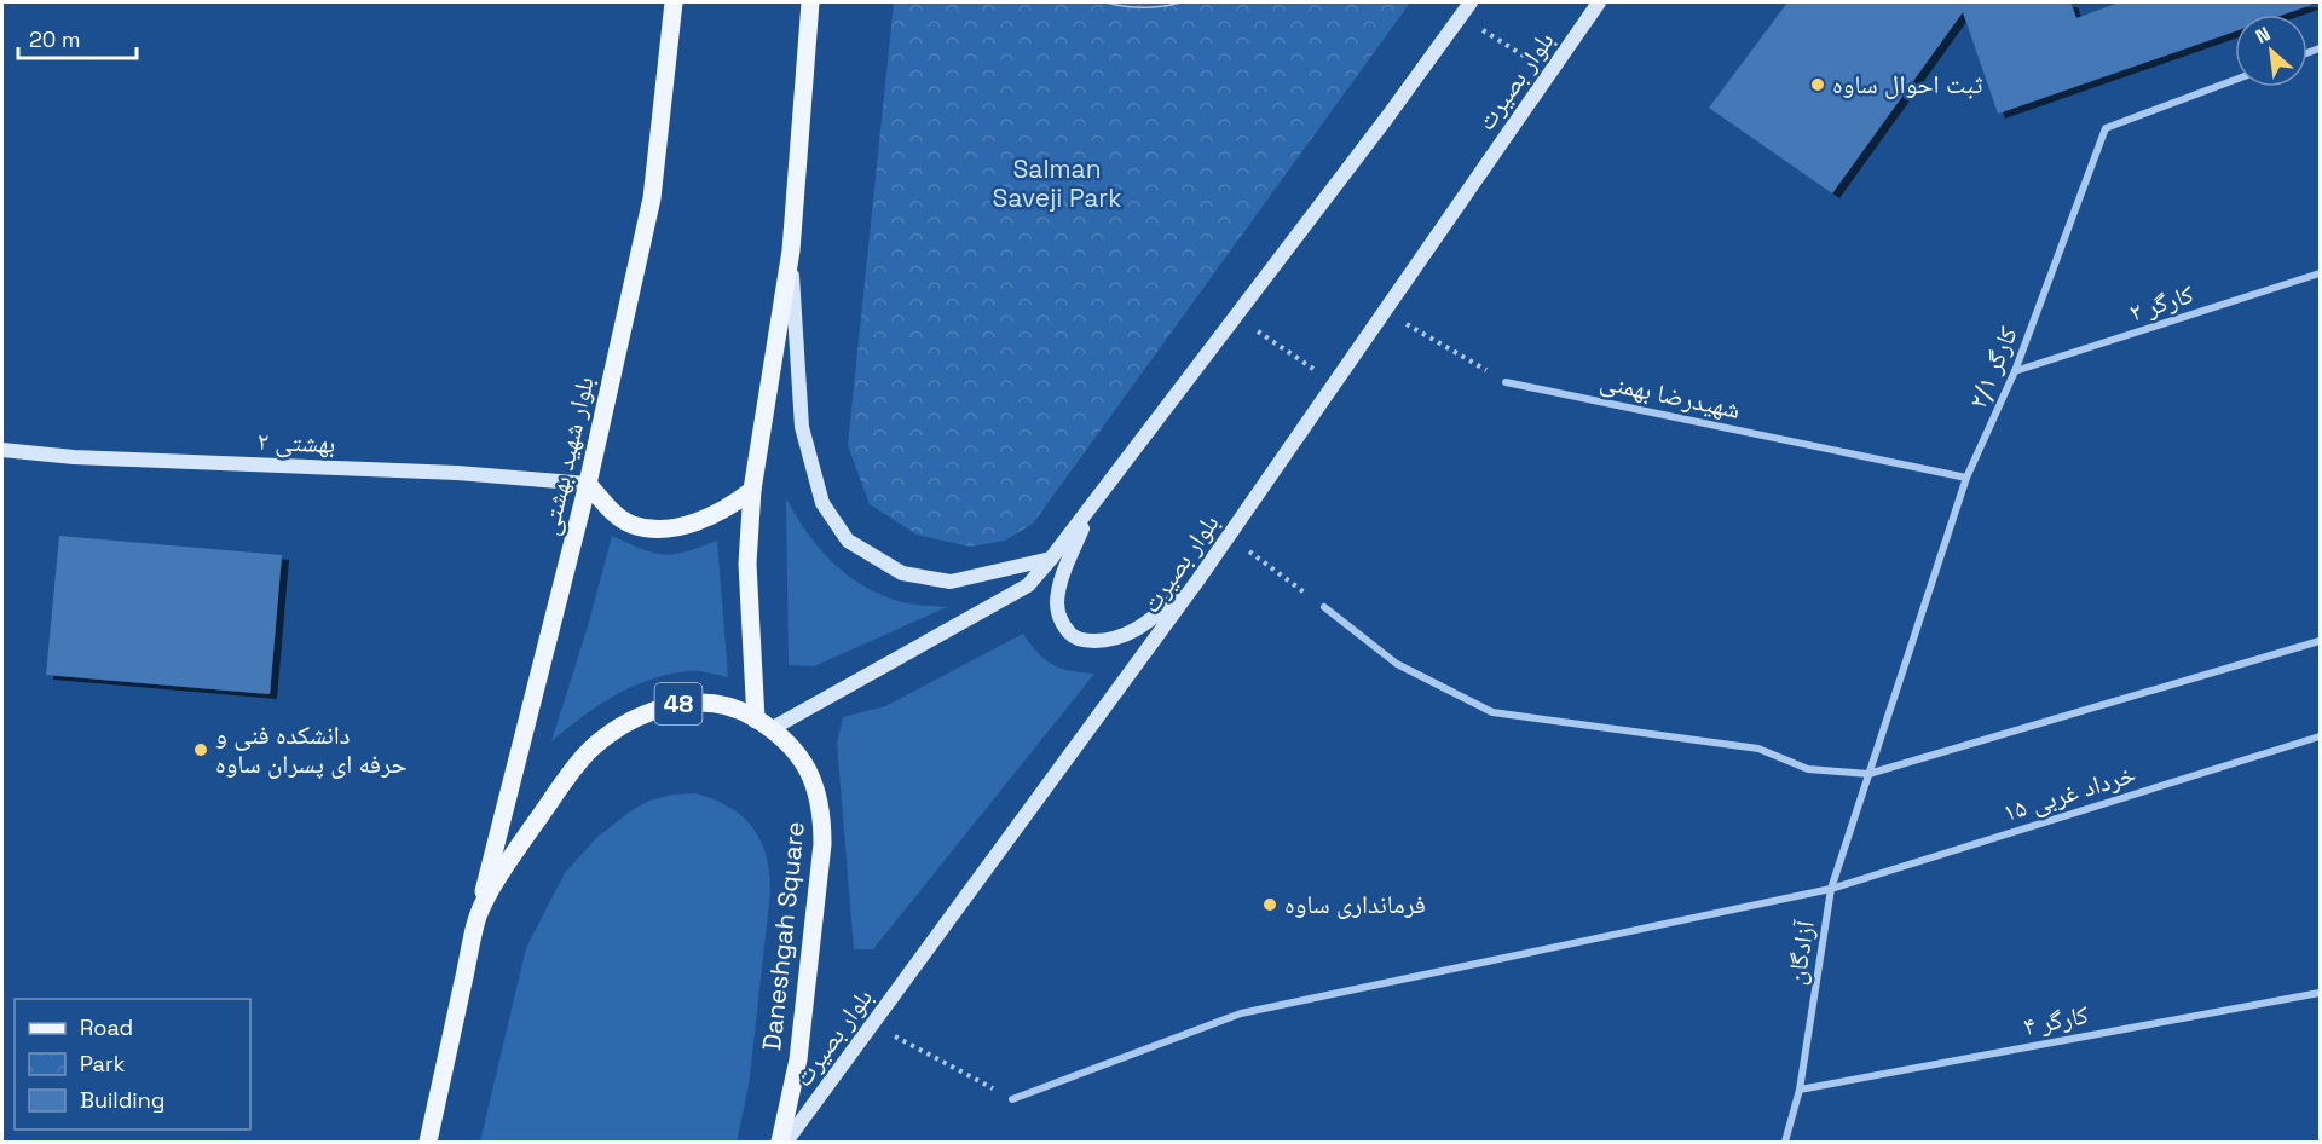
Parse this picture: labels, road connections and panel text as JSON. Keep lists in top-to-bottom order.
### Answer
{
  "streets": {
    "main road": [
      "بلوار بصیرت",
      "بهشتی ۲",
      "بلوار شهید بهشتی",
      "48",
      "Daneshgah Square"
    ],
    "street": [
      "کارگر ۲",
      "کارگر ۲/۱",
      "شهیدرضا بهمنی",
      "۱۵ خرداد غربی",
      "آزادگان",
      "کارگر ۴"
    ]
  },
  "crossings": [
    ["کارگر ۲", "کارگر ۲/۱"],
    ["کارگر ۲/۱", "شهیدرضا بهمنی"],
    ["کارگر ۲/۱", "آزادگان"],
    ["بهشتی ۲", "بلوار شهید بهشتی"],
    ["بلوار شهید بهشتی", "Daneshgah Square"],
    ["۱۵ خرداد غربی", "آزادگان"],
    ["آزادگان", "کارگر ۴"]
  ],
  "parks": ["Salman Saveji Park"],
  "places": ["ثبت احوال ساوه", "دانشکده فنی و حرفه ای پسران ساوه", "فرمانداری ساوه"],
  "legend": ["Road", "Park", "Building"],
  "scale_bar": "20 m",
  "north": "top left"
}
